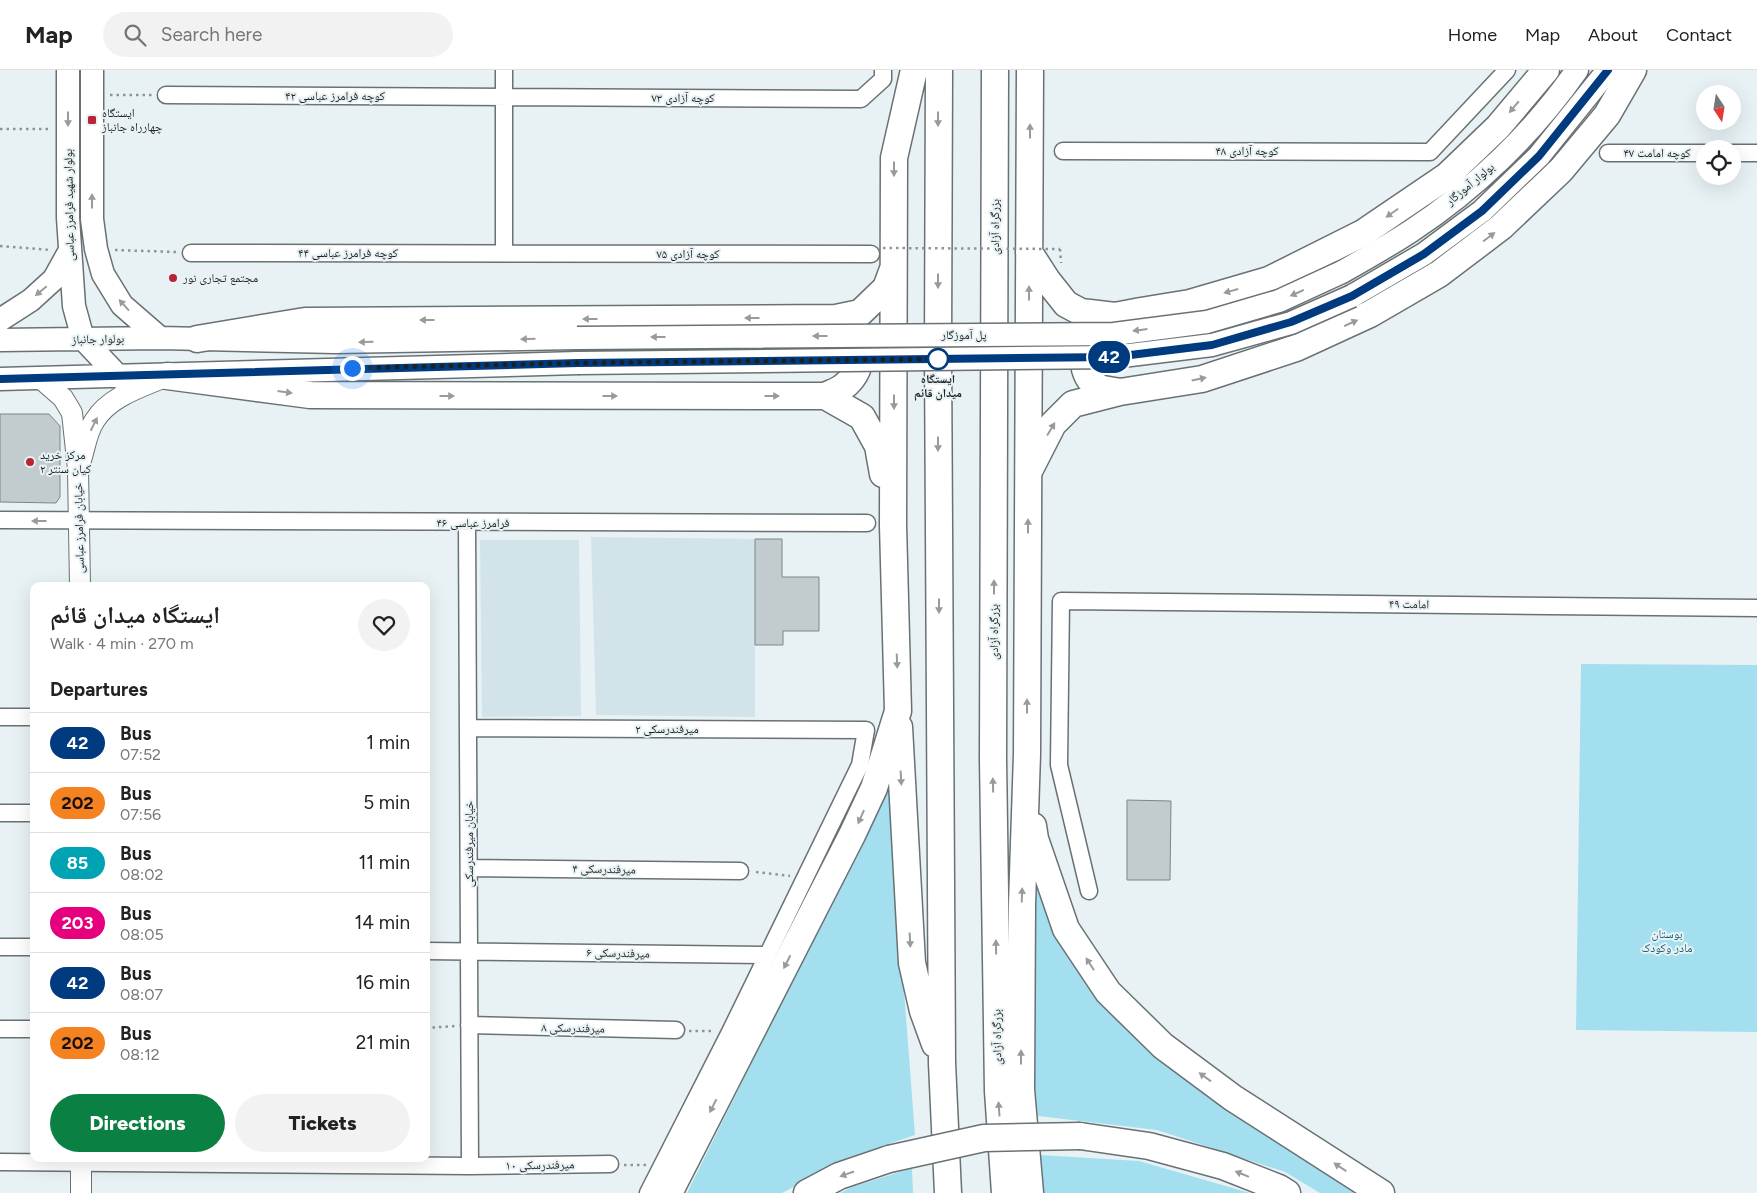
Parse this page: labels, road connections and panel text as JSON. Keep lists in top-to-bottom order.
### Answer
{
  "streets": {
    "highway": ["بزرگراه آزادی"],
    "main road": [
      "بولوار آموزگار",
      "بولوار شهید فرامرز عباسی",
      "پل آموزگار",
      "بولوار جانباز"
    ],
    "street": [
      "کوچه فرامرز عباسی ۴۲",
      "کوچه آزادی ۷۳",
      "کوچه آزادی ۴۸",
      "کوچه امامت ۴۷",
      "کوچه فرامرز عباسی ۴۴",
      "کوچه آزادی ۷۵",
      "فرامرز عباسی ۴۶",
      "خیابان فرامرز عباسی",
      "امامت ۴۹",
      "میرفندرسکی ۲",
      "خیابان میرفندرسکی",
      "میرفندرسکی ۴",
      "میرفندرسکی ۶",
      "میرفندرسکی ۸",
      "میرفندرسکی ۱۰"
    ]
  },
  "crossings": [
    ["کوچه فرامرز عباسی ۴۲", "کوچه آزادی ۷۳"],
    ["بولوار آموزگار", "پل آموزگار"],
    ["بولوار شهید فرامرز عباسی", "بولوار جانباز"],
    ["کوچه فرامرز عباسی ۴۴", "کوچه آزادی ۷۵"],
    ["پل آموزگار", "بولوار جانباز"],
    ["فرامرز عباسی ۴۶", "خیابان فرامرز عباسی"],
    ["فرامرز عباسی ۴۶", "خیابان میرفندرسکی"],
    ["میرفندرسکی ۲", "خیابان میرفندرسکی"],
    ["خیابان میرفندرسکی", "میرفندرسکی ۴"],
    ["خیابان میرفندرسکی", "میرفندرسکی ۶"],
    ["خیابان میرفندرسکی", "میرفندرسکی ۸"],
    ["خیابان میرفندرسکی", "میرفندرسکی ۱۰"]
  ],
  "parks": ["بوستان مادر وکودک"],
  "places": {
    "transit": ["ایستگاه چهارراه جانباز"],
    "other": ["مجتمع تجاری نور", "ایستگاه میدان قائم", "مرکز خرید کیان سنتر ۲"]
  },
  "lines": ["bus line 42"],
  "north": "bottom",
  "page": {
    "header": "Map",
    "search": "Search here",
    "nav": [
      "Home",
      "Map",
      "About",
      "Contact"
    ],
    "on_map": "42",
    "heading": [
      ["ایستگاه میدان قائم", "Walk · 4 min · 270 m"],
      "Departures"
    ],
    "list": [
      {
        "mark": "42",
        "name": "Bus",
        "note": "07:52",
        "value": "1 min"
      },
      {
        "mark": "202",
        "name": "Bus",
        "note": "07:56",
        "value": "5 min"
      },
      {
        "mark": "85",
        "name": "Bus",
        "note": "08:02",
        "value": "11 min"
      },
      {
        "mark": "203",
        "name": "Bus",
        "note": "08:05",
        "value": "14 min"
      },
      {
        "mark": "42",
        "name": "Bus",
        "note": "08:07",
        "value": "16 min"
      },
      {
        "mark": "202",
        "name": "Bus",
        "note": "08:12",
        "value": "21 min"
      }
    ],
    "buttons": ["Directions", "Tickets"]
  }
}
